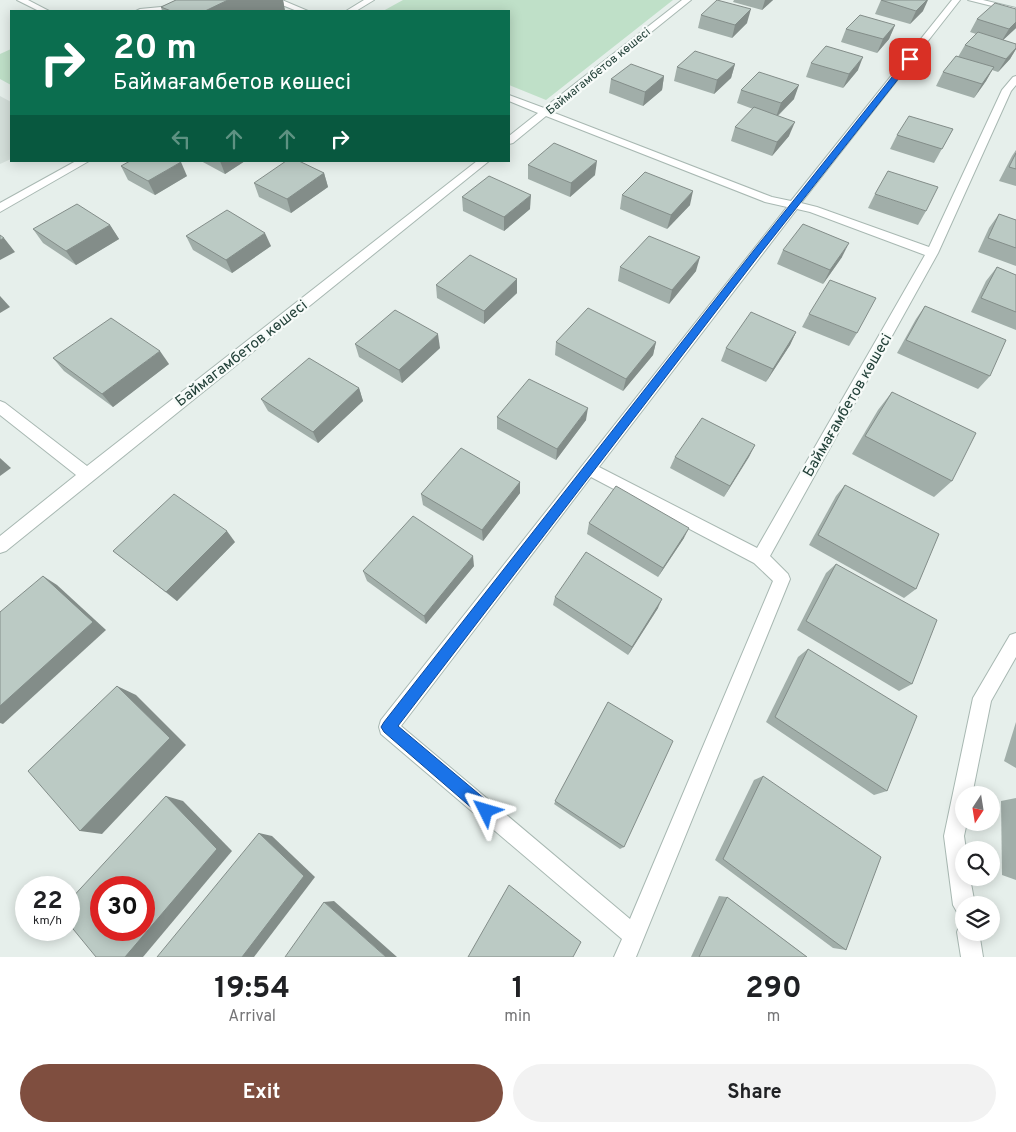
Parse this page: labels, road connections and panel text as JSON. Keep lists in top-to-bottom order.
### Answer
{
  "streets": {
    "street": ["Баймагамбетов көшесі", "Баймағамбетов көшесі"]
  },
  "north": "bottom",
  "page": {
    "turn": ["20 m", "Баймағамбетов көшесі"],
    "speed": "22 km/h",
    "limit": "30",
    "eta": [
      "19:54",
      "Arrival",
      "1",
      "min",
      "290",
      "m"
    ],
    "buttons": ["Exit", "Share"]
  }
}
